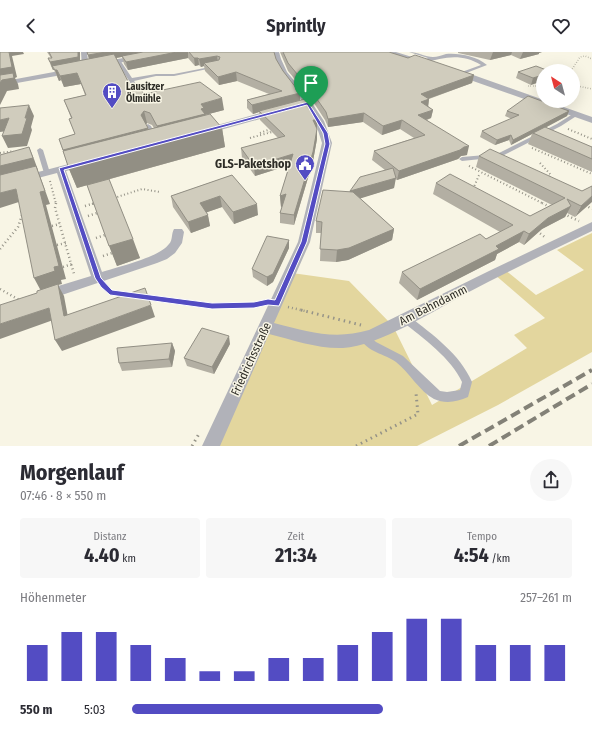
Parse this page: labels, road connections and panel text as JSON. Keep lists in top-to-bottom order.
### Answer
{
  "streets": {
    "street": ["Am Bahndamm", "Friedrichsstraße"]
  },
  "crossings": [
    ["Am Bahndamm", "Friedrichsstraße"]
  ],
  "places": {
    "building": ["Lausitzer Ölmühle"],
    "public building": ["GLS-Paketshop"]
  },
  "north": "top left",
  "page": {
    "header": "Sprintly",
    "heading": ["Morgenlauf", "07:46 · 8 × 550 m"],
    "stats": [
      ["Distanz", "4.40 km"],
      ["Zeit", "21:34"],
      ["Tempo", "4:54 /km"]
    ],
    "chart": ["Höhenmeter", "257–261 m"],
    "list": [
      {
        "name": "550 m",
        "note": "5:03"
      }
    ]
  }
}
